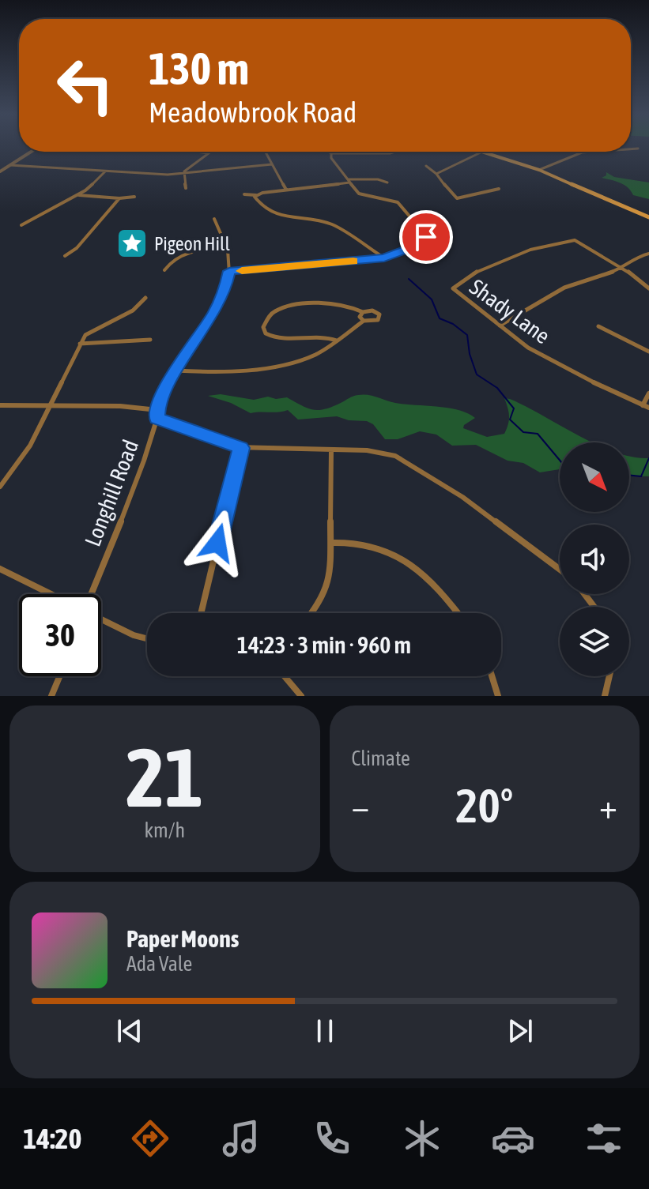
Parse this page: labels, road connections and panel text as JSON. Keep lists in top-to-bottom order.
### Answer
{
  "streets": {
    "street": ["Shady Lane", "Longhill Road"]
  },
  "places": {
    "place": ["Pigeon Hill"]
  },
  "north": "bottom right",
  "page": {
    "turn": ["130 m", "Meadowbrook Road"],
    "limit": "30",
    "trip": "14:23 · 3 min · 960 m",
    "tile": [
      ["21", "km/h"],
      "Climate"
    ],
    "heat": ["−", "20°", "+"],
    "song": ["Paper Moons", "Ada Vale"],
    "tabs": "14:20"
  }
}
